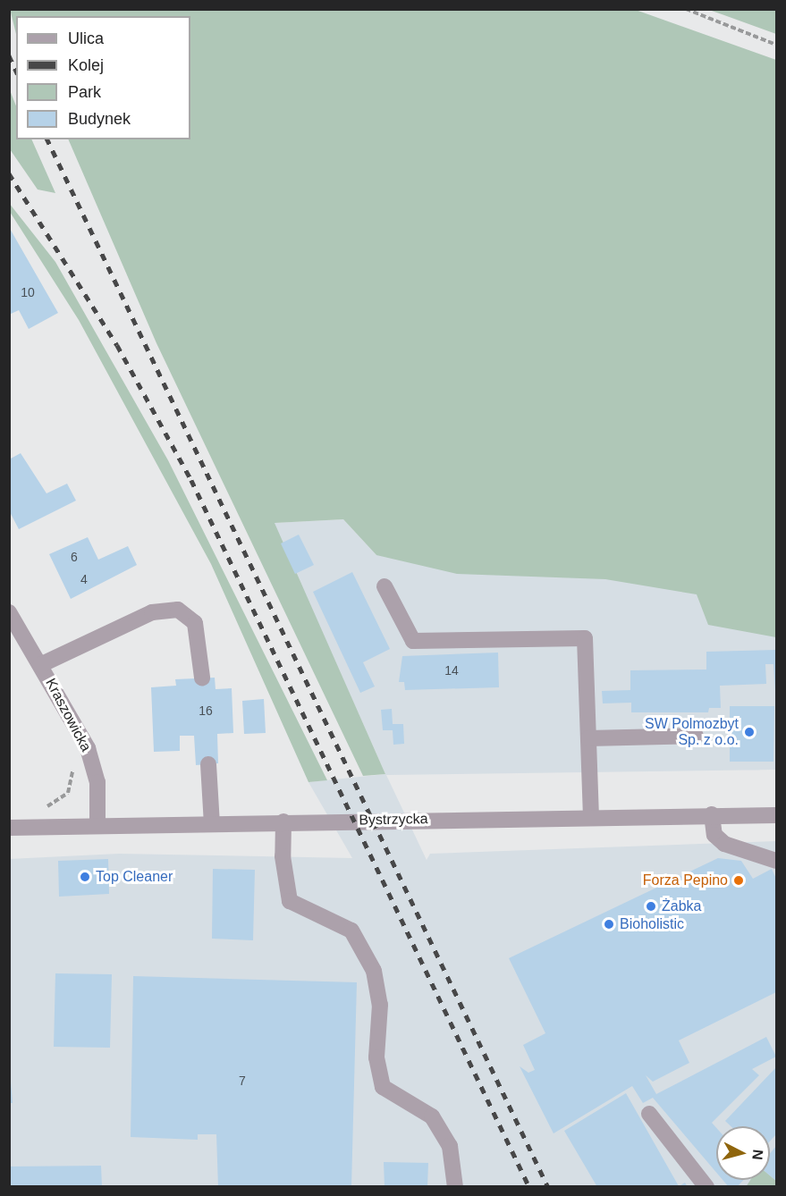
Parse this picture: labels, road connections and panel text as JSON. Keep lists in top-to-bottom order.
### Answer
{
  "streets": {
    "street": ["Kraszowicka", "Bystrzycka"]
  },
  "crossings": [
    ["Kraszowicka", "Bystrzycka"]
  ],
  "places": [
    "SW Polmozbyt Sp. z o.o.",
    "Top Cleaner",
    "Forza Pepino",
    "Żabka",
    "Bioholistic"
  ],
  "house_numbers": [
    "10",
    "6",
    "4",
    "14",
    "16",
    "7"
  ],
  "legend": [
    "Ulica",
    "Kolej",
    "Park",
    "Budynek"
  ],
  "north": "right"
}
